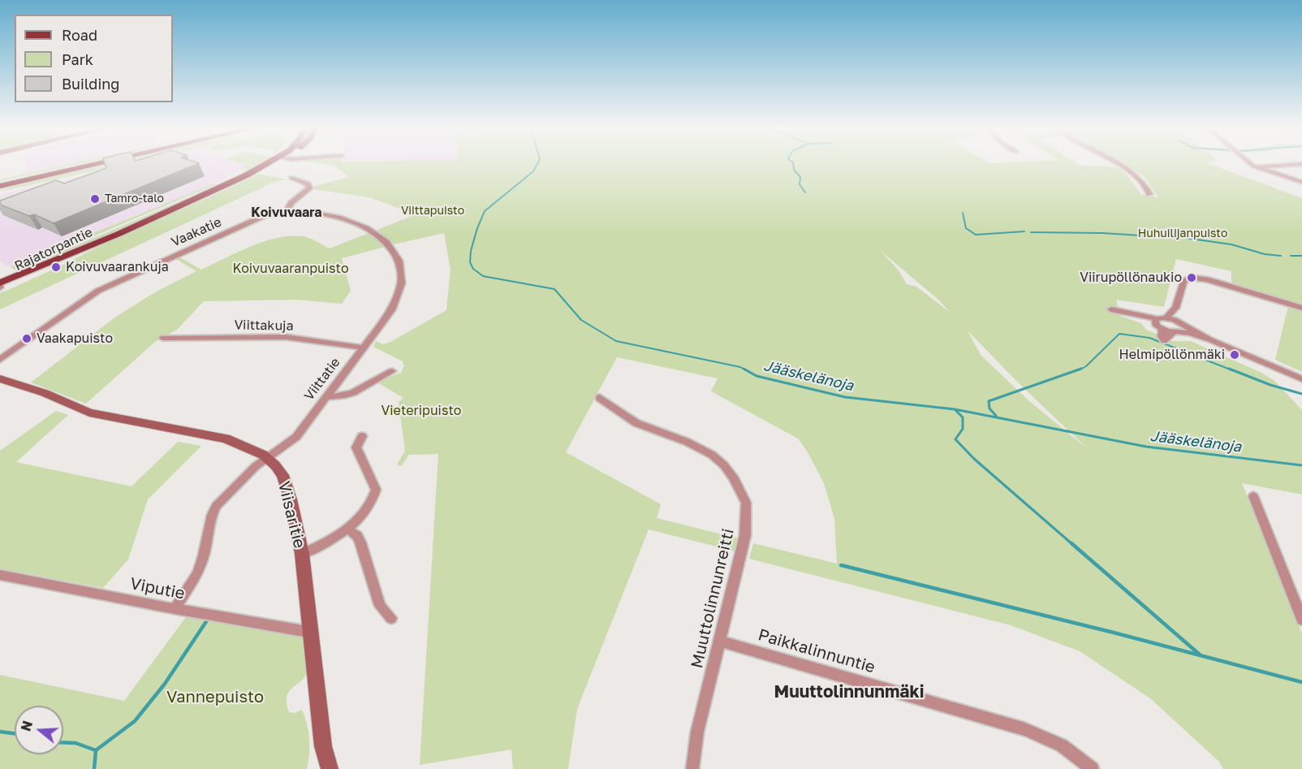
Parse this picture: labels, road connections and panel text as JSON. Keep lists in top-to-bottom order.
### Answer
{
  "streets": {
    "main road": ["Rajatorpantie"],
    "street": [
      "Vaakatie",
      "Viittakuja",
      "Viittatie",
      "Viisaritie",
      "Viputie",
      "Muuttolinnunreitti",
      "Paikkalinnuntie"
    ]
  },
  "crossings": [
    ["Vaakatie", "Viittatie"],
    ["Viittakuja", "Viittatie"],
    ["Viittatie", "Viisaritie"],
    ["Viittatie", "Viputie"],
    ["Viisaritie", "Viputie"],
    ["Muuttolinnunreitti", "Paikkalinnuntie"]
  ],
  "districts": ["Koivuvaara", "Muuttolinnunmäki"],
  "water": ["Jääskelänoja"],
  "parks": [
    "Viittapuisto",
    "Huhuilijanpuisto",
    "Koivuvaaranpuisto",
    "Vieteripuisto",
    "Vannepuisto"
  ],
  "places": [
    "Tamro-talo",
    "Koivuvaarankuja",
    "Viirupöllönaukio",
    "Vaakapuisto",
    "Helmipöllönmäki"
  ],
  "legend": ["Road", "Park", "Building"],
  "north": "left"
}
